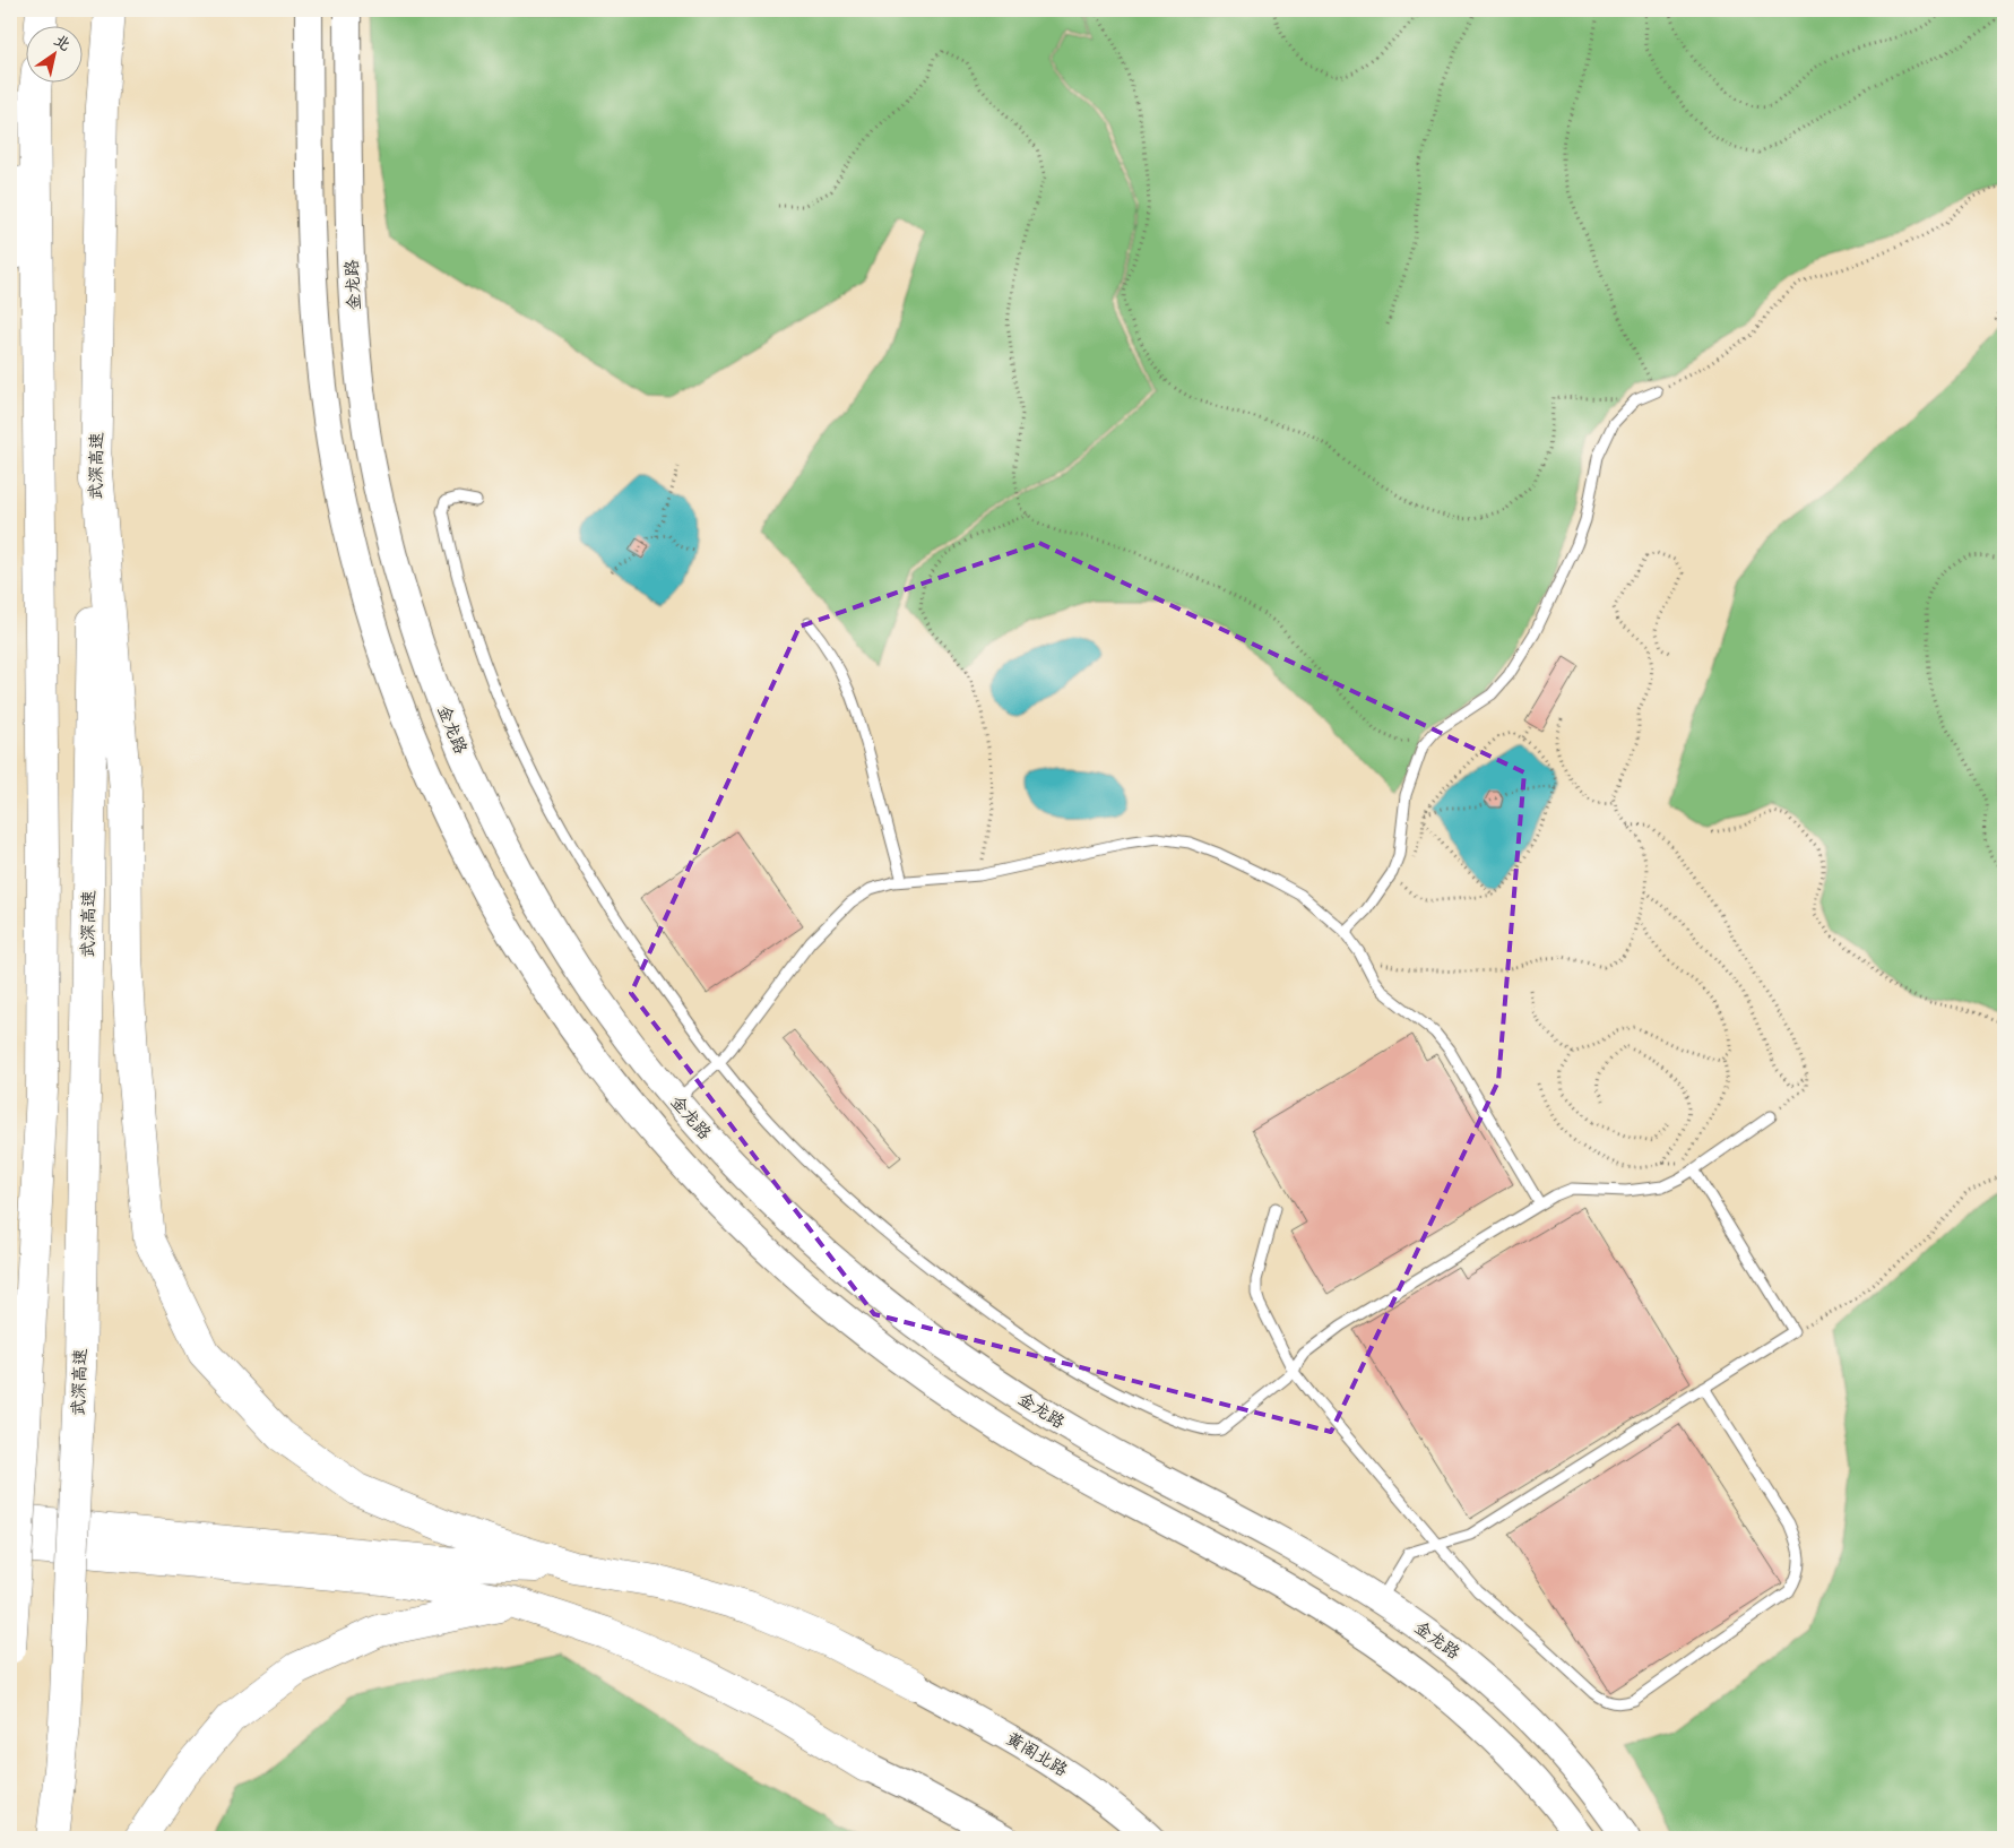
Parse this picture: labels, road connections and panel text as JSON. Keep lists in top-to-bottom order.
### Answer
{
  "streets": {
    "highway": ["武深高速"],
    "street": ["金龙路", "黄阁北路"]
  },
  "north": "top right"
}
